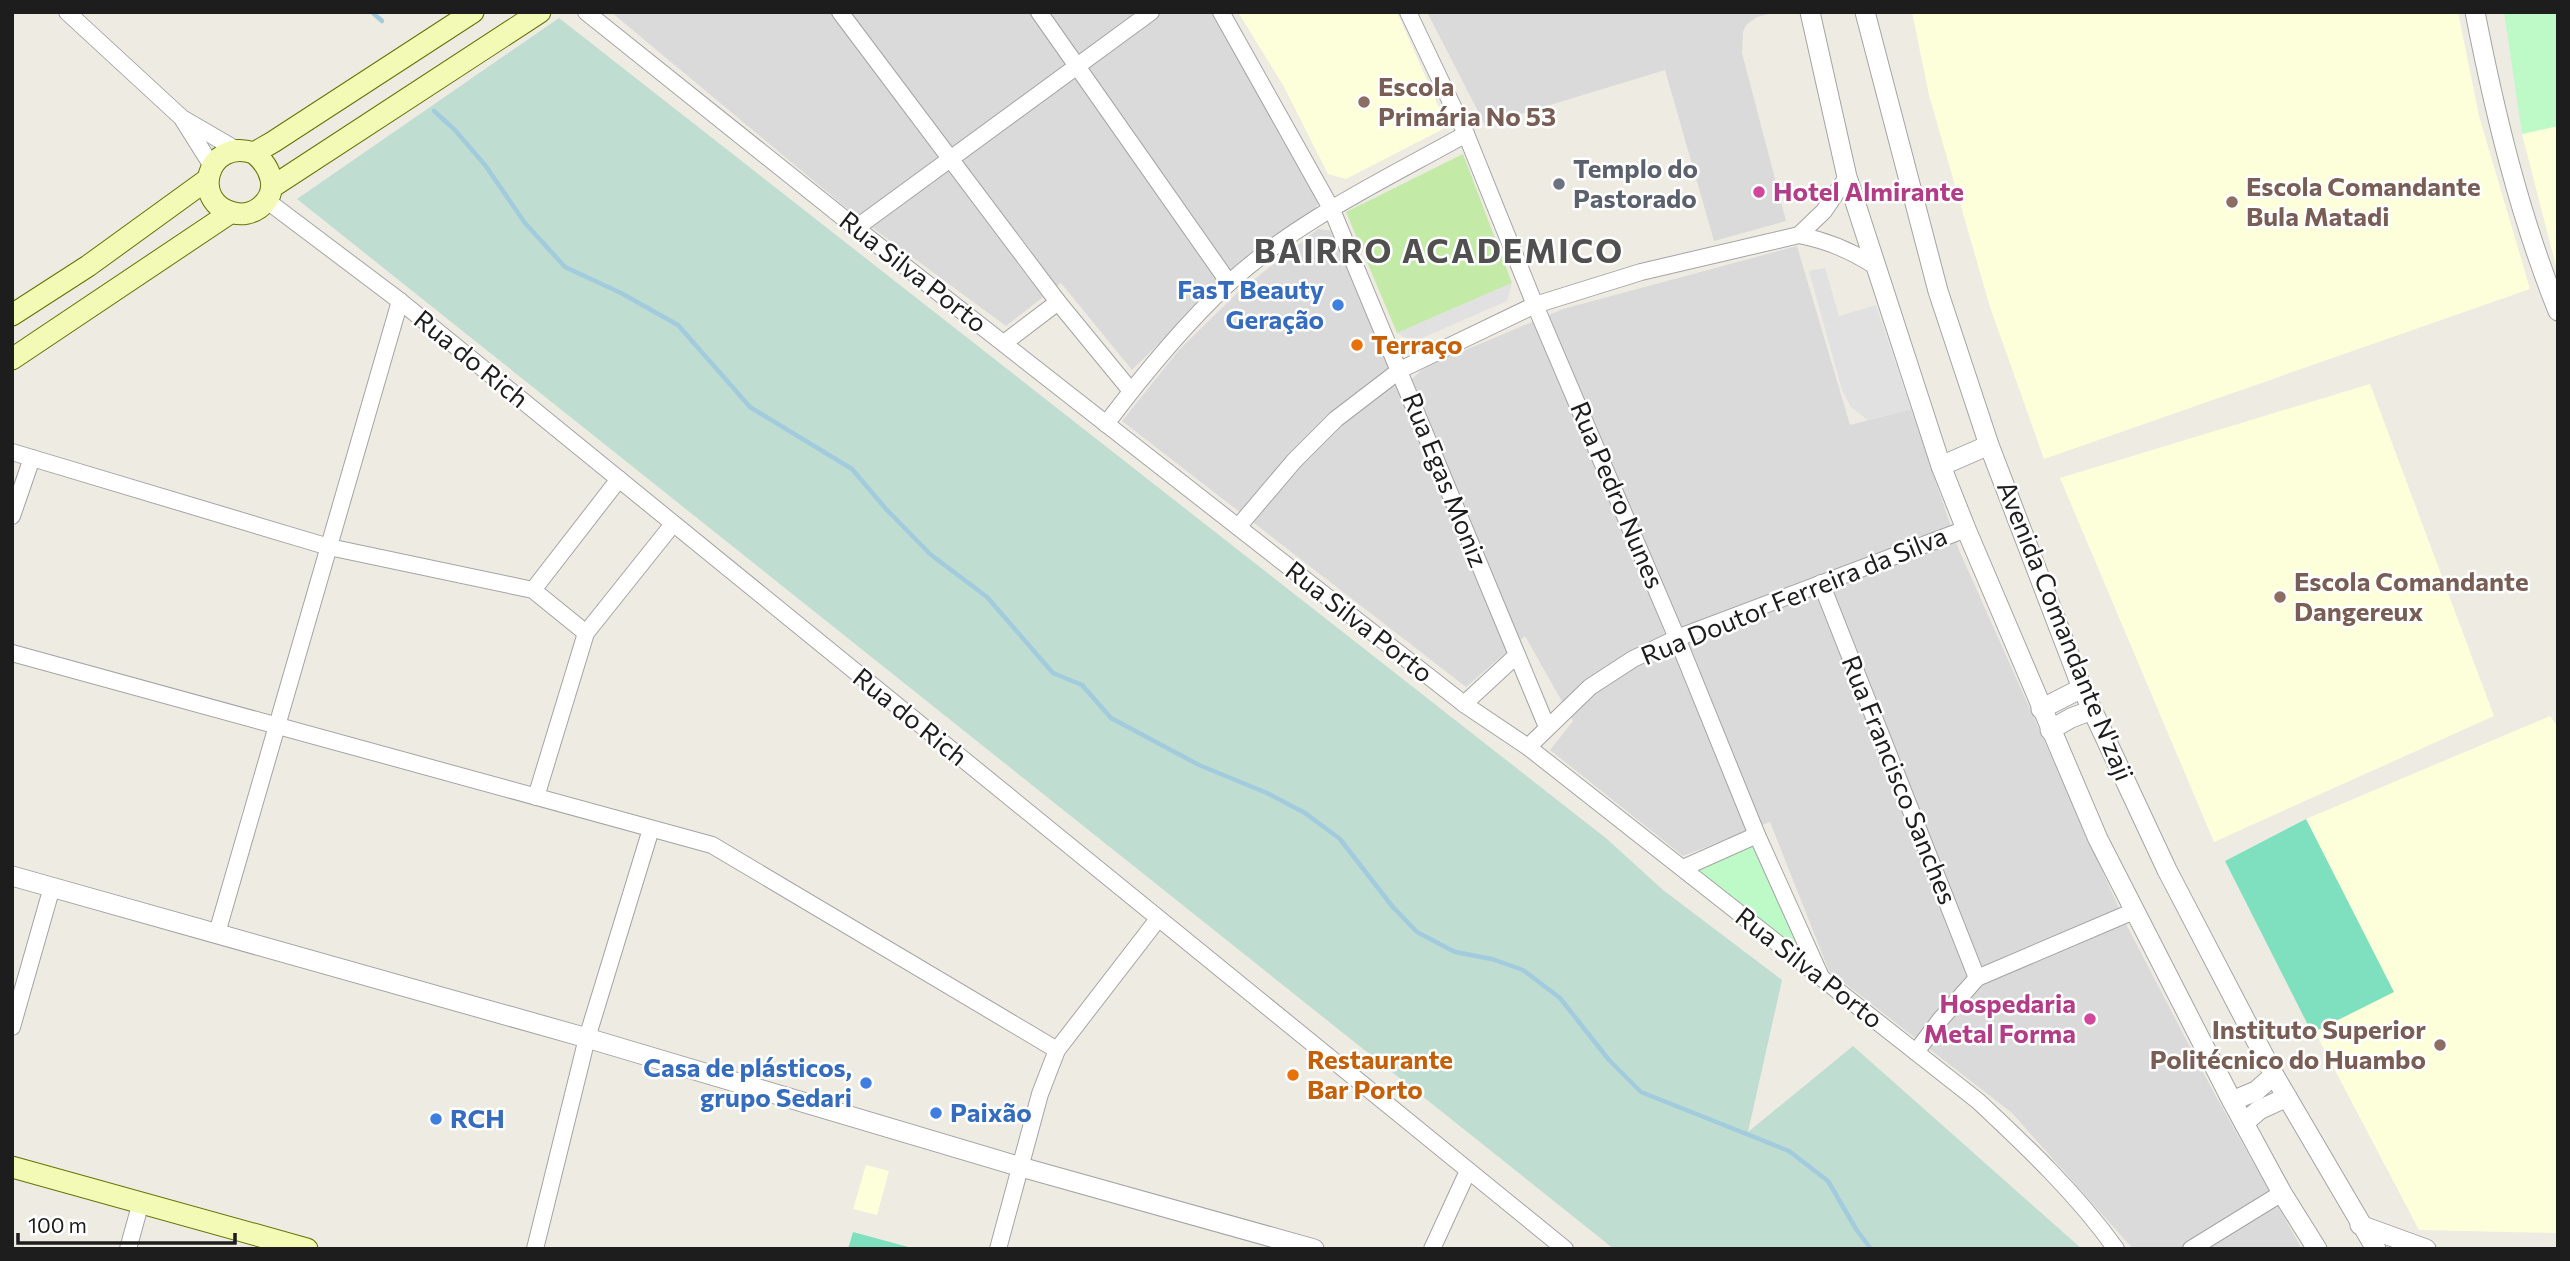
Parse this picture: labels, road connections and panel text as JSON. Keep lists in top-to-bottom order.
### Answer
{
  "streets": {
    "street": [
      "Rua Silva Porto",
      "Rua do Rich",
      "Rua Egas Moniz",
      "Rua Pedro Nunes",
      "Rua Doutor Ferreira da Silva",
      "Avenida Comandante N'zaji",
      "Rua Francisco Sanches"
    ]
  },
  "crossings": [
    ["Rua Silva Porto", "Rua Pedro Nunes"],
    ["Rua Silva Porto", "Rua Doutor Ferreira da Silva"],
    ["Rua Egas Moniz", "Rua Doutor Ferreira da Silva"],
    ["Rua Pedro Nunes", "Rua Doutor Ferreira da Silva"],
    ["Rua Doutor Ferreira da Silva", "Avenida Comandante N'zaji"],
    ["Rua Doutor Ferreira da Silva", "Rua Francisco Sanches"]
  ],
  "districts": ["BAIRRO ACADEMICO"],
  "places": [
    "Escola Primária No 53",
    "Templo do Pastorado",
    "Hotel Almirante",
    "Escola Comandante Bula Matadi",
    "FasT Beauty Geração",
    "Terraço",
    "Escola Comandante Dangereux",
    "Hospedaria Metal Forma",
    "Instituto Superior Politécnico do Huambo",
    "Restaurante Bar Porto",
    "Casa de plásticos, grupo Sedari",
    "Paixão",
    "RCH"
  ],
  "scale_bar": "100 m"
}
